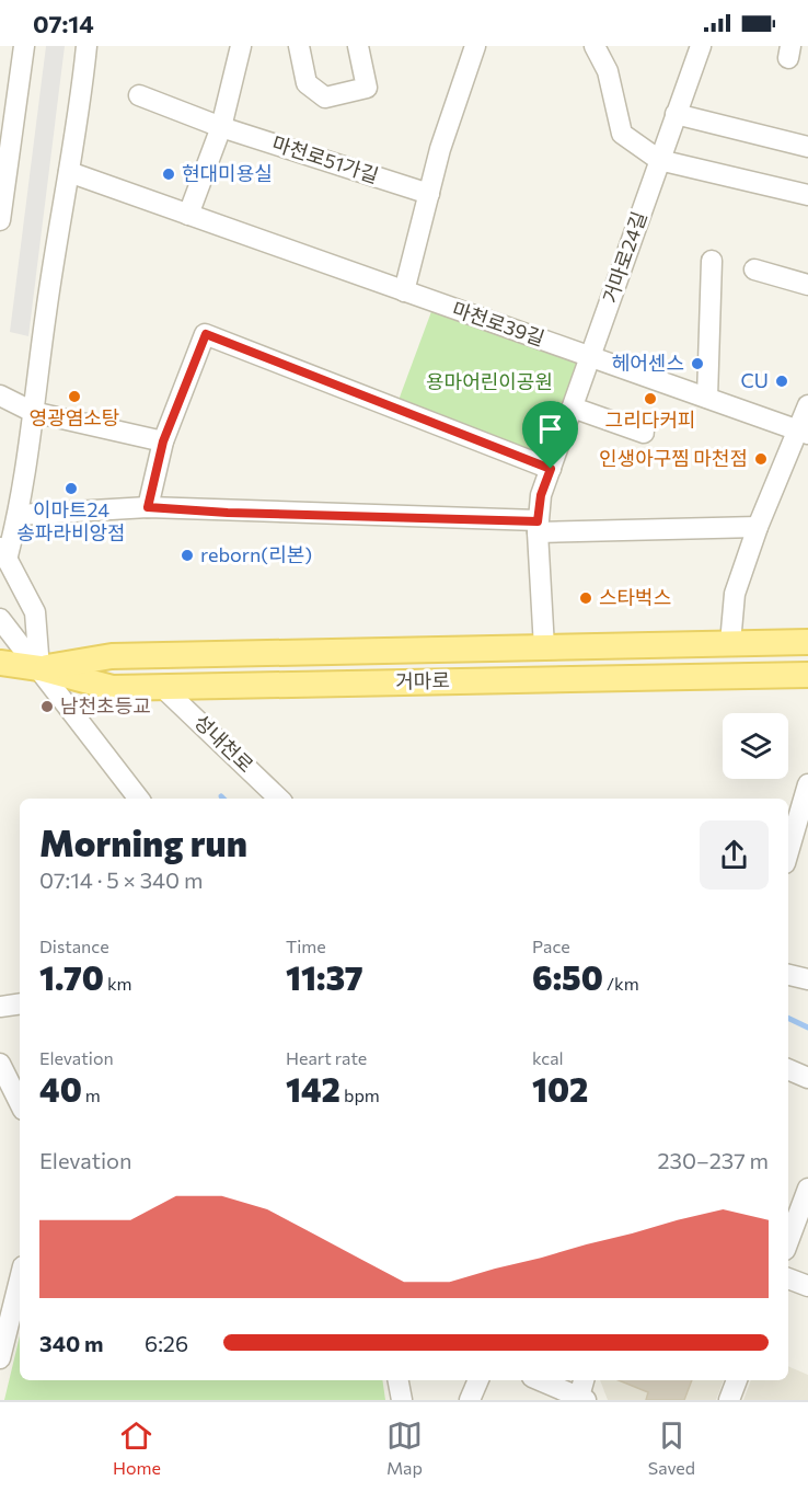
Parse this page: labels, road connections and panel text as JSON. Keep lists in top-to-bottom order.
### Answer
{
  "streets": {
    "main road": ["거마로"],
    "street": [
      "마천로51가길",
      "거마로24길",
      "마천로39길",
      "성내천로"
    ]
  },
  "crossings": [
    ["거마로24길", "마천로39길"],
    ["거마로24길", "거마로"],
    ["거마로", "성내천로"]
  ],
  "parks": ["용마어린이공원"],
  "places": [
    "현대미용실",
    "헤어센스",
    "CU",
    "영광염소탕",
    "그리다커피",
    "인생아구찜 마천점",
    "이마트24 송파라비앙점",
    "reborn(리본)",
    "스타벅스",
    "남천초등교"
  ],
  "page": {
    "status": "07:14",
    "heading": ["Morning run", "07:14 · 5 × 340 m"],
    "stats": [
      ["Distance", "1.70 km"],
      ["Time", "11:37"],
      ["Pace", "6:50 /km"],
      ["Elevation", "40 m"],
      ["Heart rate", "142 bpm"],
      ["kcal", "102"]
    ],
    "chart": ["Elevation", "230–237 m"],
    "list": [
      {
        "name": "340 m",
        "note": "6:26"
      }
    ],
    "tabs": ["Home", "Map", "Saved"]
  }
}
